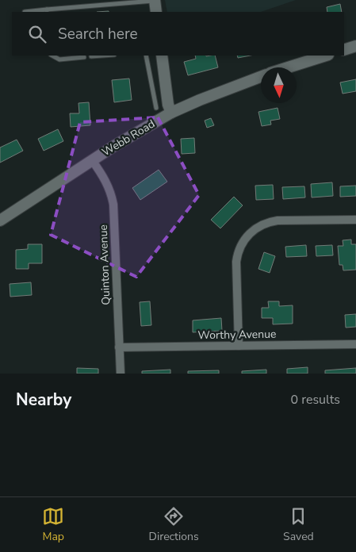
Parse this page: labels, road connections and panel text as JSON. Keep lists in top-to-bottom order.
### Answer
{
  "streets": {
    "street": ["Webb Road", "Quinton Avenue", "Worthy Avenue"]
  },
  "crossings": [
    ["Webb Road", "Quinton Avenue"],
    ["Quinton Avenue", "Worthy Avenue"]
  ],
  "north": "bottom",
  "page": {
    "search": "Search here",
    "heading": ["Nearby", "0 results"],
    "nav": ["Map", "Directions", "Saved"]
  }
}
